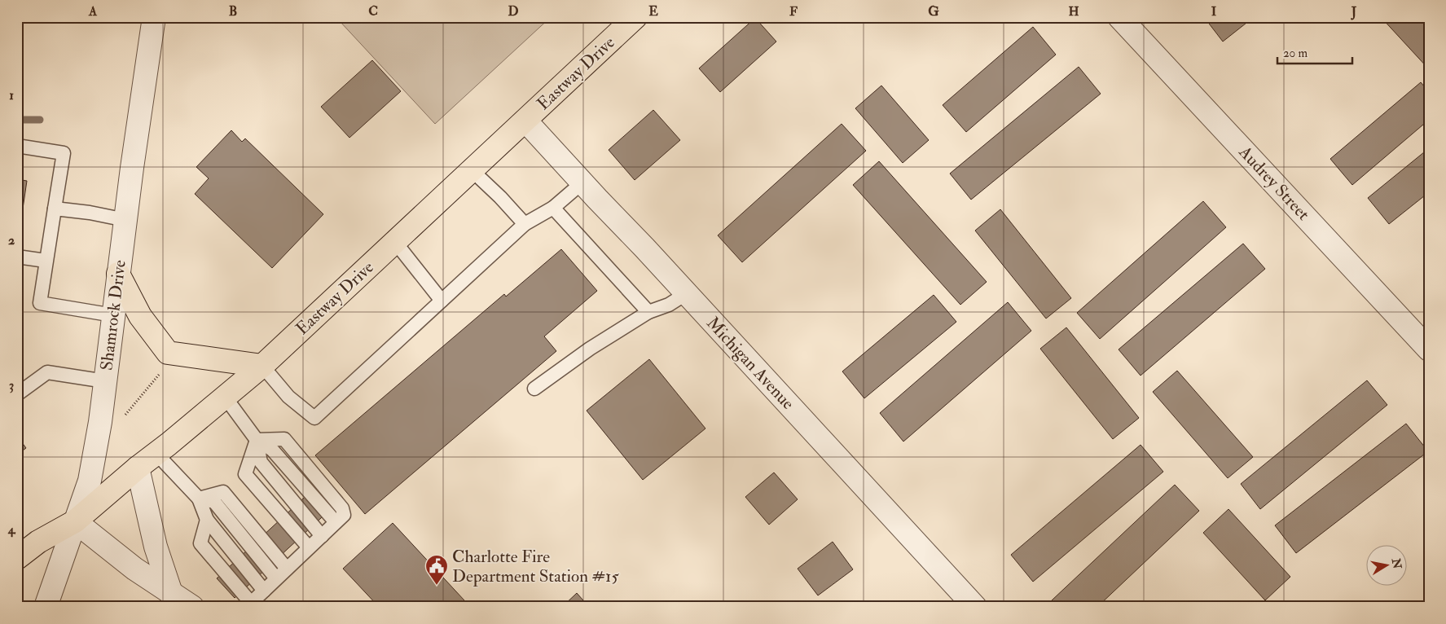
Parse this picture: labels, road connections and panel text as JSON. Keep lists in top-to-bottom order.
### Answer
{
  "streets": {
    "main road": ["Eastway Drive"],
    "street": ["Audrey Street", "Shamrock Drive", "Michigan Avenue"]
  },
  "crossings": [
    ["Eastway Drive", "Shamrock Drive"],
    ["Eastway Drive", "Michigan Avenue"]
  ],
  "places": {
    "public building": ["Charlotte Fire Department Station #15"]
  },
  "scale_bar": "20 m",
  "north": "right",
  "grid": {
    "columns": [
      "A",
      "B",
      "C",
      "D",
      "E",
      "F",
      "G",
      "H",
      "I",
      "J"
    ],
    "rows": [
      "1",
      "2",
      "3",
      "4"
    ]
  }
}
